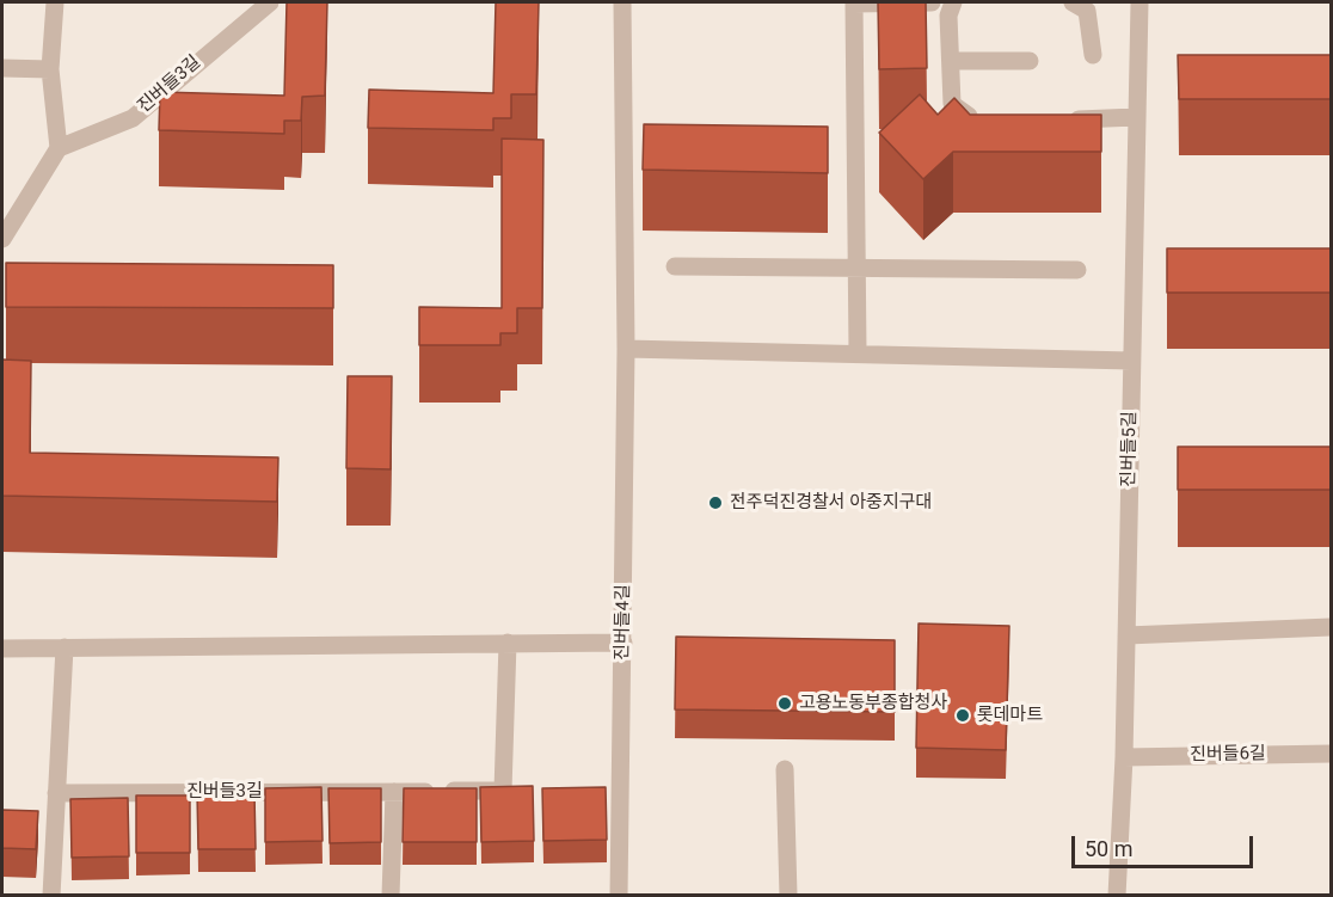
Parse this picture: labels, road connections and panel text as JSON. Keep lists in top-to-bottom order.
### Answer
{
  "streets": {
    "street": [
      "진버들3길",
      "진버들5길",
      "진버들4길",
      "진버들6길"
    ]
  },
  "crossings": [
    ["진버들5길", "진버들6길"]
  ],
  "places": ["전주덕진경찰서 아중지구대", "고용노동부종합청사", "롯데마트"],
  "scale_bar": "50 m"
}
